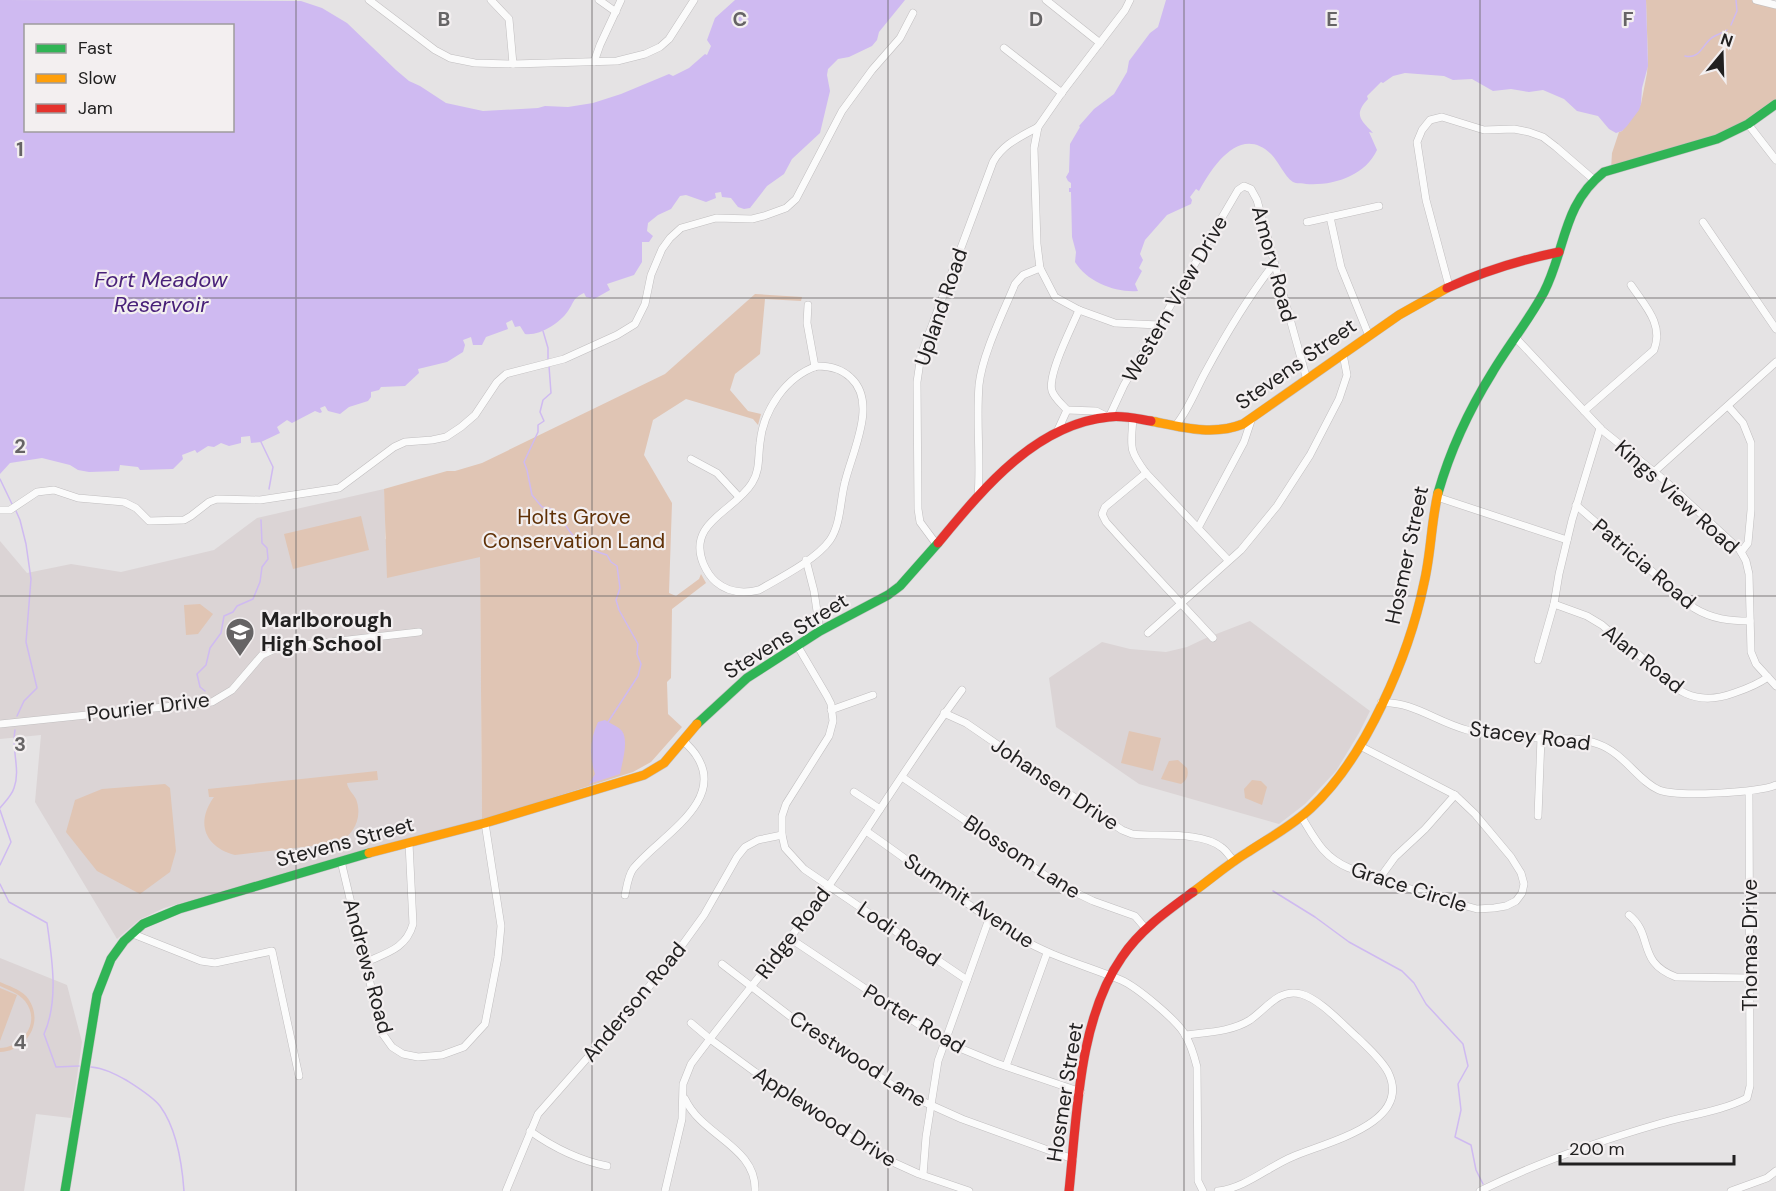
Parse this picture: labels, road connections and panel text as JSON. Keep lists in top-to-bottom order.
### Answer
{
  "streets": {
    "street": [
      "Amory Road",
      "Western View Drive",
      "Upland Road",
      "Stevens Street",
      "Kings View Road",
      "Hosmer Street",
      "Patricia Road",
      "Alan Road",
      "Pourier Drive",
      "Stacey Road",
      "Johansen Drive",
      "Blossom Lane",
      "Grace Circle",
      "Summit Avenue",
      "Ridge Road",
      "Lodi Road",
      "Thomas Drive",
      "Andrews Road",
      "Anderson Road",
      "Porter Road",
      "Crestwood Lane",
      "Applewood Drive"
    ]
  },
  "crossings": [
    ["Amory Road", "Western View Drive"],
    ["Amory Road", "Stevens Street"],
    ["Western View Drive", "Stevens Street"],
    ["Upland Road", "Stevens Street"],
    ["Stevens Street", "Hosmer Street"],
    ["Stevens Street", "Andrews Road"],
    ["Kings View Road", "Hosmer Street"],
    ["Kings View Road", "Patricia Road"],
    ["Kings View Road", "Alan Road"],
    ["Hosmer Street", "Stacey Road"],
    ["Hosmer Street", "Johansen Drive"],
    ["Hosmer Street", "Blossom Lane"],
    ["Hosmer Street", "Grace Circle"],
    ["Hosmer Street", "Summit Avenue"],
    ["Hosmer Street", "Porter Road"],
    ["Hosmer Street", "Crestwood Lane"],
    ["Stacey Road", "Thomas Drive"],
    ["Johansen Drive", "Ridge Road"],
    ["Blossom Lane", "Ridge Road"],
    ["Summit Avenue", "Ridge Road"],
    ["Ridge Road", "Lodi Road"],
    ["Ridge Road", "Porter Road"],
    ["Ridge Road", "Crestwood Lane"],
    ["Ridge Road", "Applewood Drive"],
    ["Lodi Road", "Anderson Road"]
  ],
  "water": ["Fort Meadow Reservoir"],
  "parks": ["Holts Grove Conservation Land"],
  "places": {
    "school or university": ["Marlborough High School"]
  },
  "legend": ["Fast", "Slow", "Jam"],
  "scale_bar": "200 m",
  "north": "top",
  "grid": {
    "columns": [
      "B",
      "C",
      "D",
      "E",
      "F"
    ],
    "rows": [
      "1",
      "2",
      "3",
      "4"
    ]
  }
}
